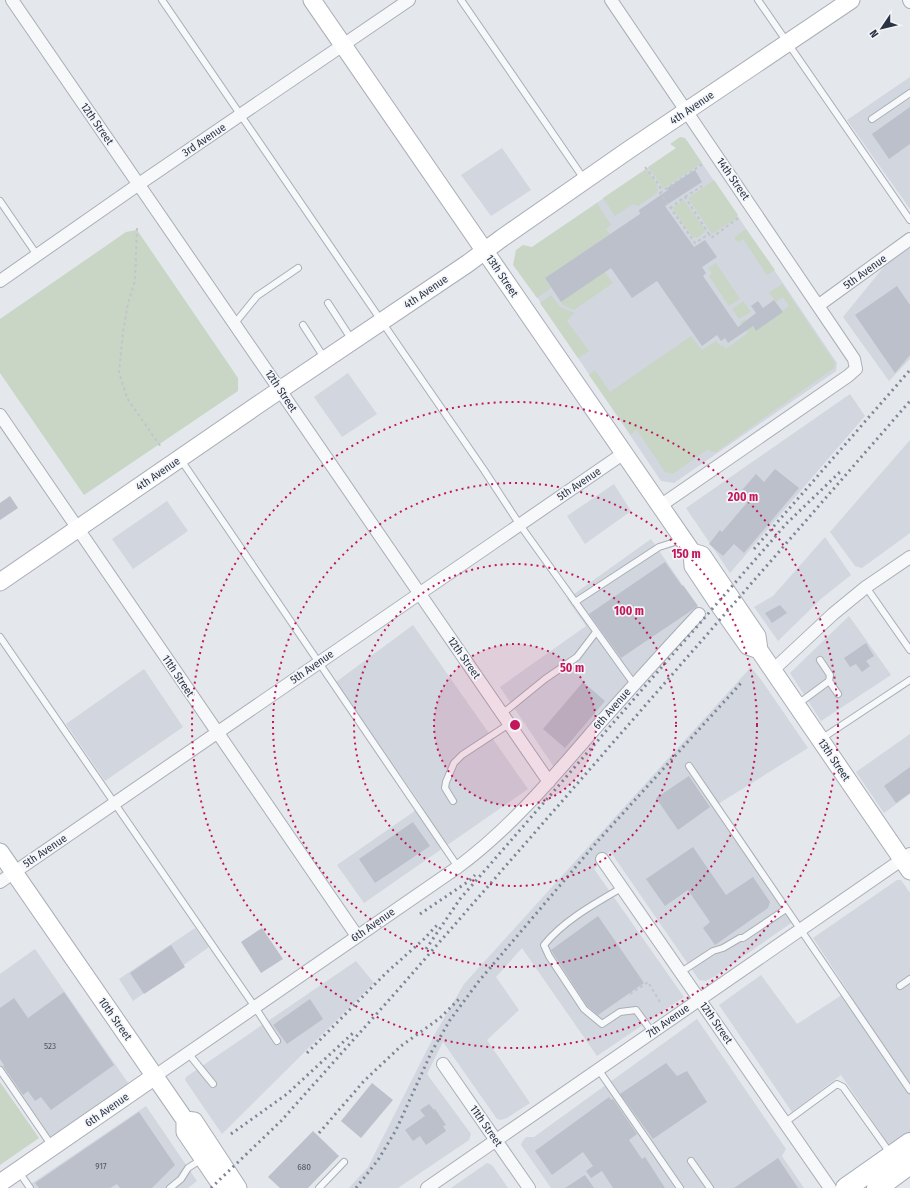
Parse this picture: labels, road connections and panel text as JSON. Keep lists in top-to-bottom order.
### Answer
{
  "streets": {
    "street": [
      "4th Avenue",
      "12th Street",
      "3rd Avenue",
      "14th Street",
      "5th Avenue",
      "13th Street",
      "11th Street",
      "6th Avenue",
      "10th Street",
      "7th Avenue"
    ]
  },
  "crossings": [
    ["4th Avenue", "12th Street"],
    ["4th Avenue", "14th Street"],
    ["4th Avenue", "13th Street"],
    ["4th Avenue", "11th Street"],
    ["12th Street", "3rd Avenue"],
    ["12th Street", "5th Avenue"],
    ["12th Street", "6th Avenue"],
    ["12th Street", "7th Avenue"],
    ["3rd Avenue", "13th Street"],
    ["14th Street", "5th Avenue"],
    ["14th Street", "13th Street"],
    ["5th Avenue", "13th Street"],
    ["5th Avenue", "11th Street"],
    ["5th Avenue", "10th Street"],
    ["13th Street", "7th Avenue"],
    ["11th Street", "6th Avenue"],
    ["11th Street", "7th Avenue"],
    ["6th Avenue", "10th Street"]
  ],
  "house_numbers": ["523", "917", "680"],
  "north": "bottom left",
  "rings": [
    "200 m",
    "150 m",
    "100 m",
    "50 m"
  ]
}
